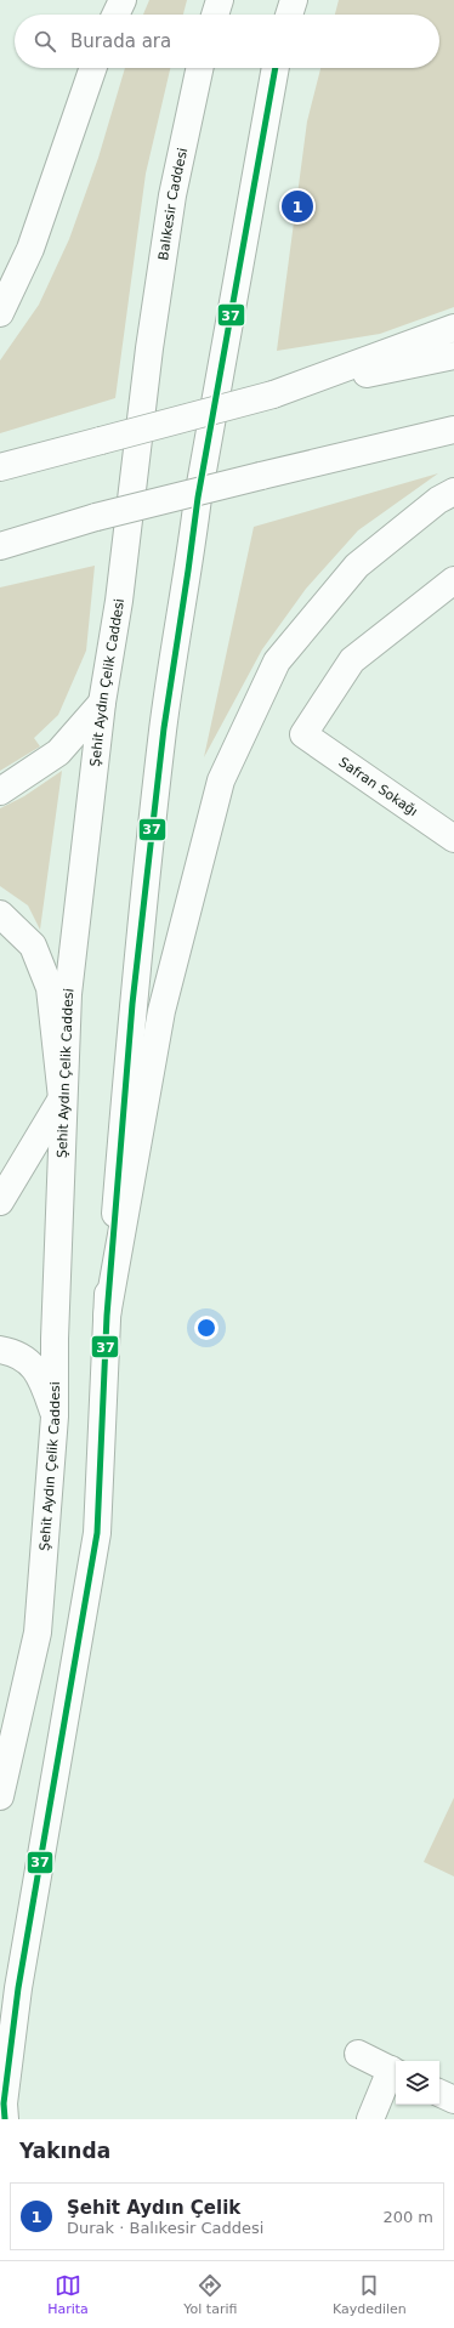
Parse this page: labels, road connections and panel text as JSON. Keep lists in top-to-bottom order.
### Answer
{
  "streets": {
    "main road": ["Balıkesir Caddesi", "Şehit Aydın Çelik Caddesi", "Safran Sokağı"]
  },
  "crossings": [
    ["Balıkesir Caddesi", "Şehit Aydın Çelik Caddesi"]
  ],
  "lines": ["transit line 37"],
  "page": {
    "search": "Burada ara",
    "pins": "1",
    "heading": "Yakında",
    "list": [
      {
        "mark": "1",
        "name": "Şehit Aydın Çelik",
        "note": "Durak · Balıkesir Caddesi",
        "value": "200 m"
      }
    ],
    "nav": ["Harita", "Yol tarifi", "Kaydedilen"]
  }
}
